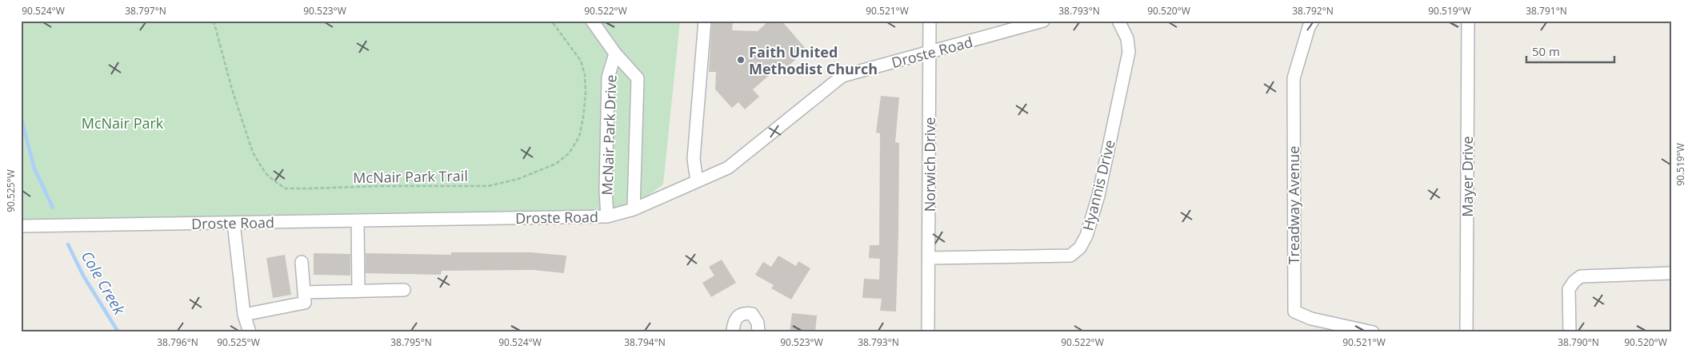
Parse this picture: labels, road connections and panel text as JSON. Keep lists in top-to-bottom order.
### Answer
{
  "streets": {
    "street": [
      "Droste Road",
      "McNair Park Drive",
      "Norwich Drive",
      "Mayer Drive",
      "Hyannis Drive",
      "Treadway Avenue"
    ],
    "path": ["McNair Park Trail"]
  },
  "crossings": [
    ["Droste Road", "McNair Park Drive"],
    ["Droste Road", "Norwich Drive"],
    ["Norwich Drive", "Hyannis Drive"]
  ],
  "water": ["Cole Creek"],
  "parks": ["McNair Park"],
  "places": ["Faith United Methodist Church"],
  "scale_bar": "50 m",
  "coordinates": [
    "90.524°W",
    "38.797°N",
    "90.523°W",
    "90.522°W",
    "90.521°W",
    "38.793°N",
    "90.520°W",
    "38.792°N",
    "90.519°W",
    "38.791°N",
    "90.525°W",
    "38.796°N",
    "38.795°N",
    "38.794°N",
    "38.790°N"
  ]
}
